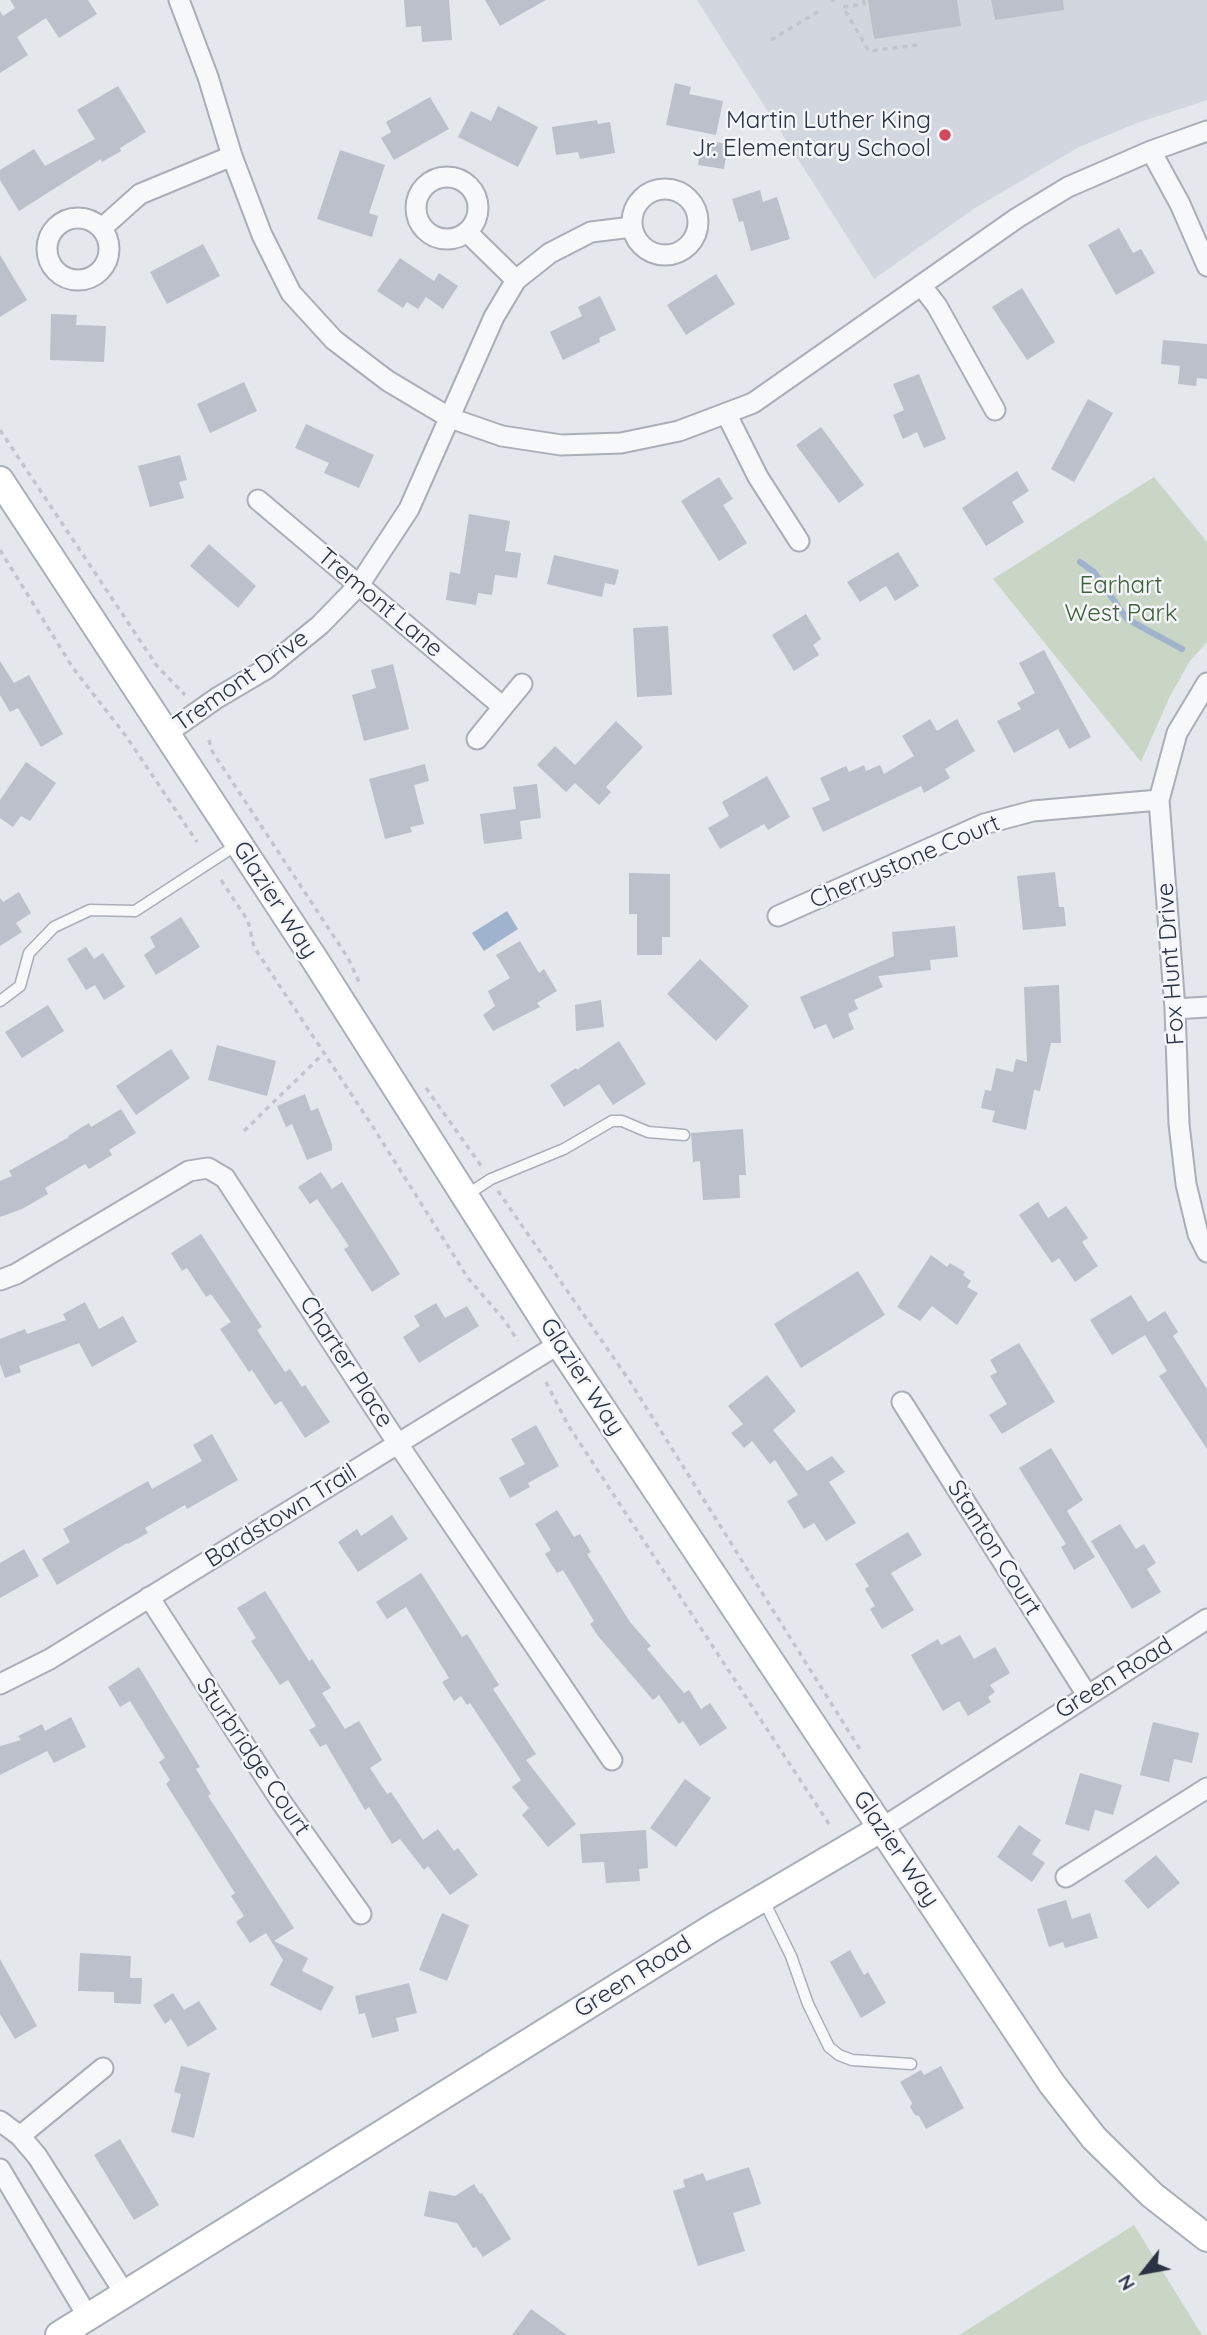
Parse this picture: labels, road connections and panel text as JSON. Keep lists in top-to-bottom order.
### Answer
{
  "streets": {
    "street": [
      "Tremont Lane",
      "Tremont Drive",
      "Cherrystone Court",
      "Glazier Way",
      "Fox Hunt Drive",
      "Charter Place",
      "Bardstown Trail",
      "Stanton Court",
      "Green Road",
      "Sturbridge Court"
    ]
  },
  "crossings": [
    ["Tremont Lane", "Tremont Drive"],
    ["Tremont Drive", "Glazier Way"],
    ["Cherrystone Court", "Fox Hunt Drive"],
    ["Glazier Way", "Bardstown Trail"],
    ["Glazier Way", "Green Road"],
    ["Charter Place", "Bardstown Trail"],
    ["Bardstown Trail", "Sturbridge Court"],
    ["Stanton Court", "Green Road"]
  ],
  "parks": ["Earhart West Park"],
  "places": ["Martin Luther King Jr. Elementary School"],
  "north": "bottom left"
}
